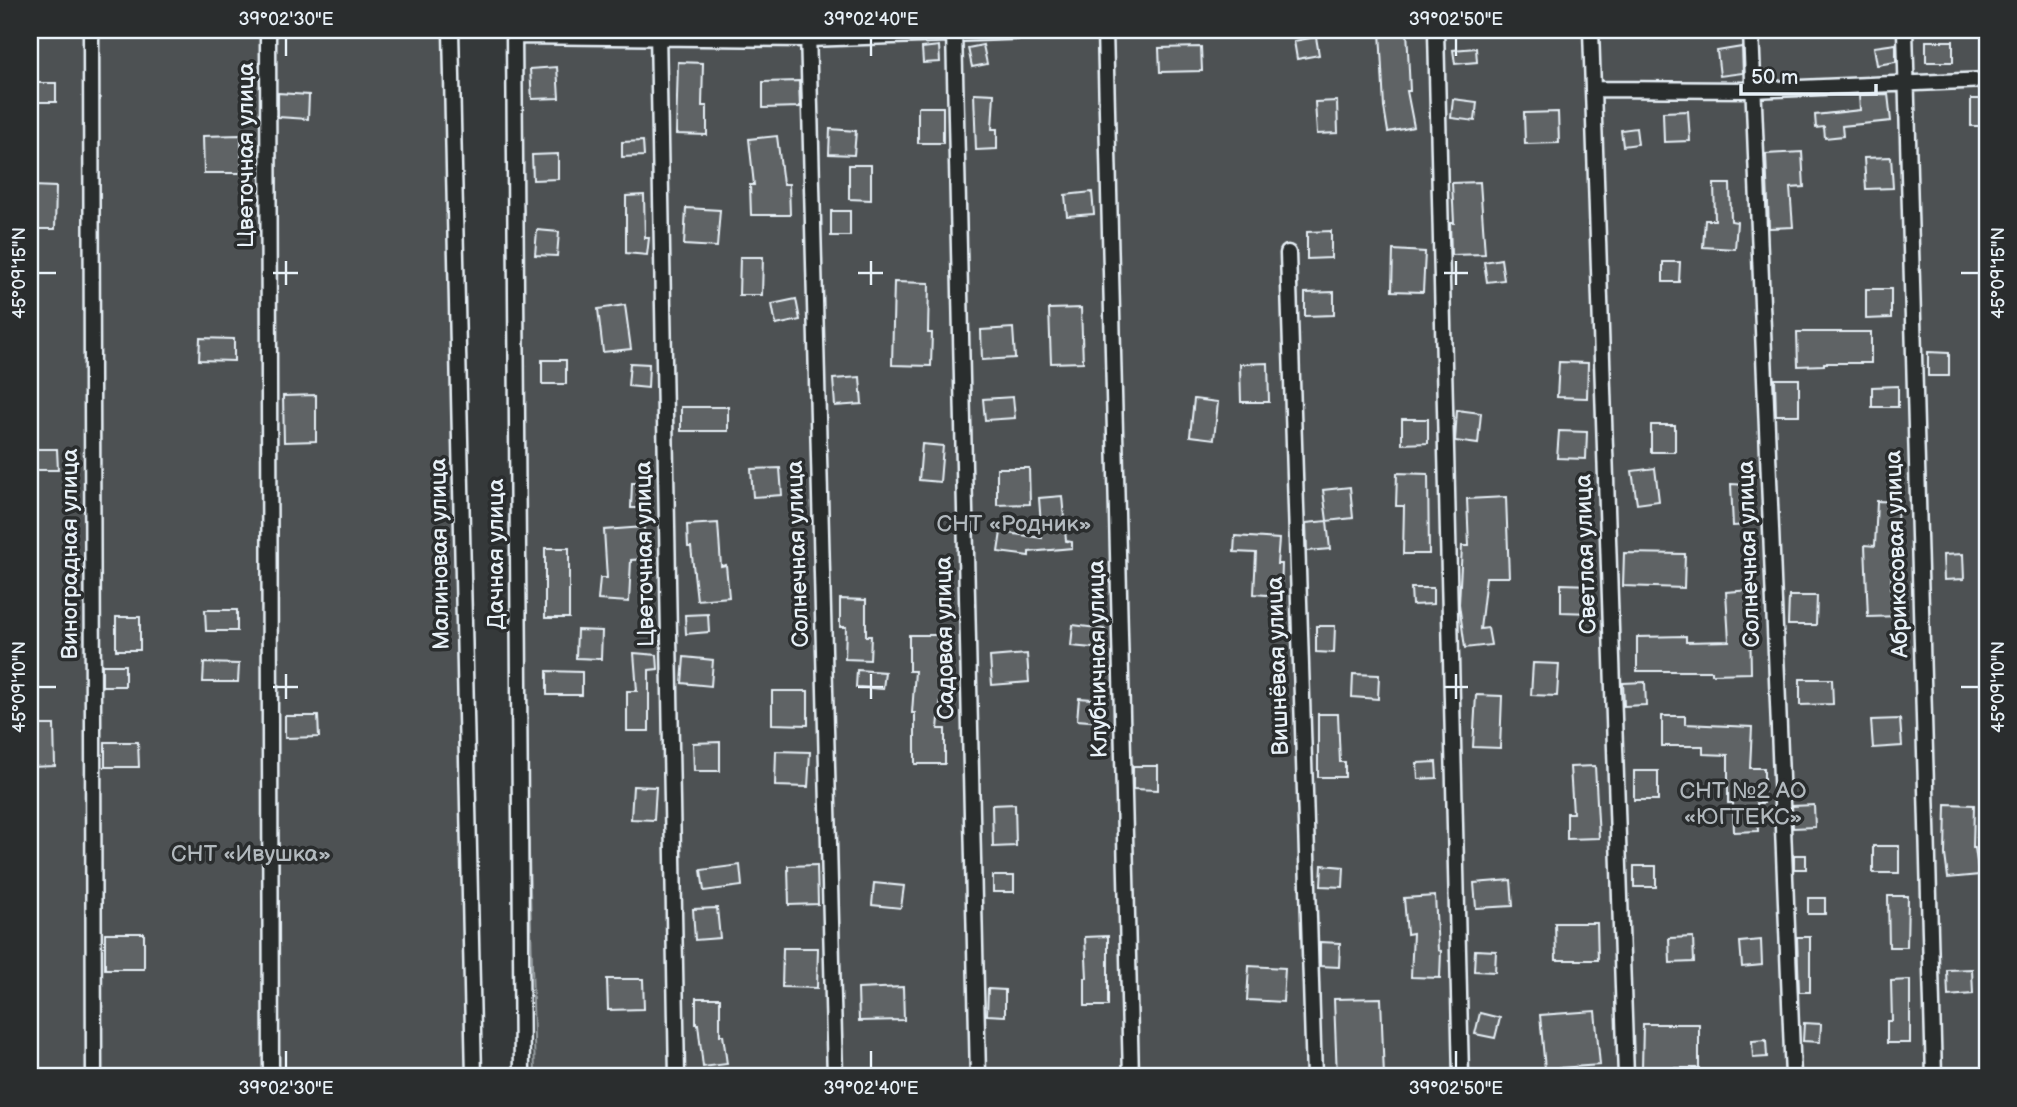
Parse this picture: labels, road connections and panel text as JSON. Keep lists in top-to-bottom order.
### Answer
{
  "streets": {
    "street": [
      "Цветочная улица",
      "Виноградная улица",
      "Малиновая улица",
      "Дачная улица",
      "Солнечная улица",
      "Светлая улица",
      "Абрикосовая улица",
      "Садовая улица",
      "Клубничная улица",
      "Вишнёвая улица"
    ]
  },
  "parks": ["СНТ «Родник»", "СНТ №2 АО «ЮГТЕКС»", "СНТ «Ивушка»"],
  "scale_bar": "50 m",
  "coordinates": [
    "39°02'30\"E",
    "39°02'40\"E",
    "39°02'50\"E",
    "45°09'15\"N",
    "45°09'10\"N"
  ]
}
